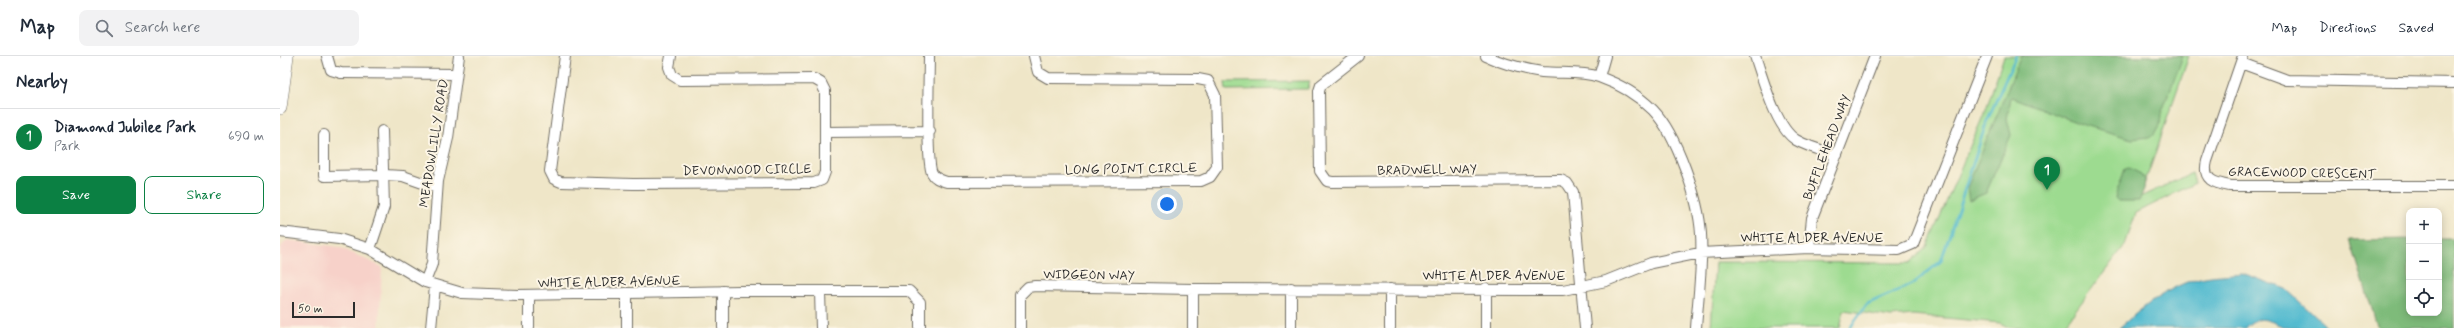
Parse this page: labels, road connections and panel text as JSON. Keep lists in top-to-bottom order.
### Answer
{
  "streets": {
    "street": [
      "MEADOWLILLY ROAD",
      "BUFFLEHEAD WAY",
      "LONG POINT CIRCLE",
      "DEVONWOOD CIRCLE",
      "BRADWELL WAY",
      "GRACEWOOD CRESCENT",
      "WHITE ALDER AVENUE",
      "WIDGEON WAY"
    ]
  },
  "crossings": [
    ["MEADOWLILLY ROAD", "WHITE ALDER AVENUE"],
    ["BUFFLEHEAD WAY", "WHITE ALDER AVENUE"],
    ["BRADWELL WAY", "WHITE ALDER AVENUE"],
    ["WHITE ALDER AVENUE", "WIDGEON WAY"]
  ],
  "scale_bar": "50 m",
  "page": {
    "header": "Map",
    "search": "Search here",
    "nav": ["Map", "Directions", "Saved"],
    "heading": "Nearby",
    "list": [
      {
        "mark": "1",
        "name": "Diamond Jubilee Park",
        "note": "Park",
        "value": "690 m"
      }
    ],
    "pins": "1",
    "buttons": ["Save", "Share"],
    "map_buttons": ["+", "−"],
    "scale": "50 m"
  }
}
